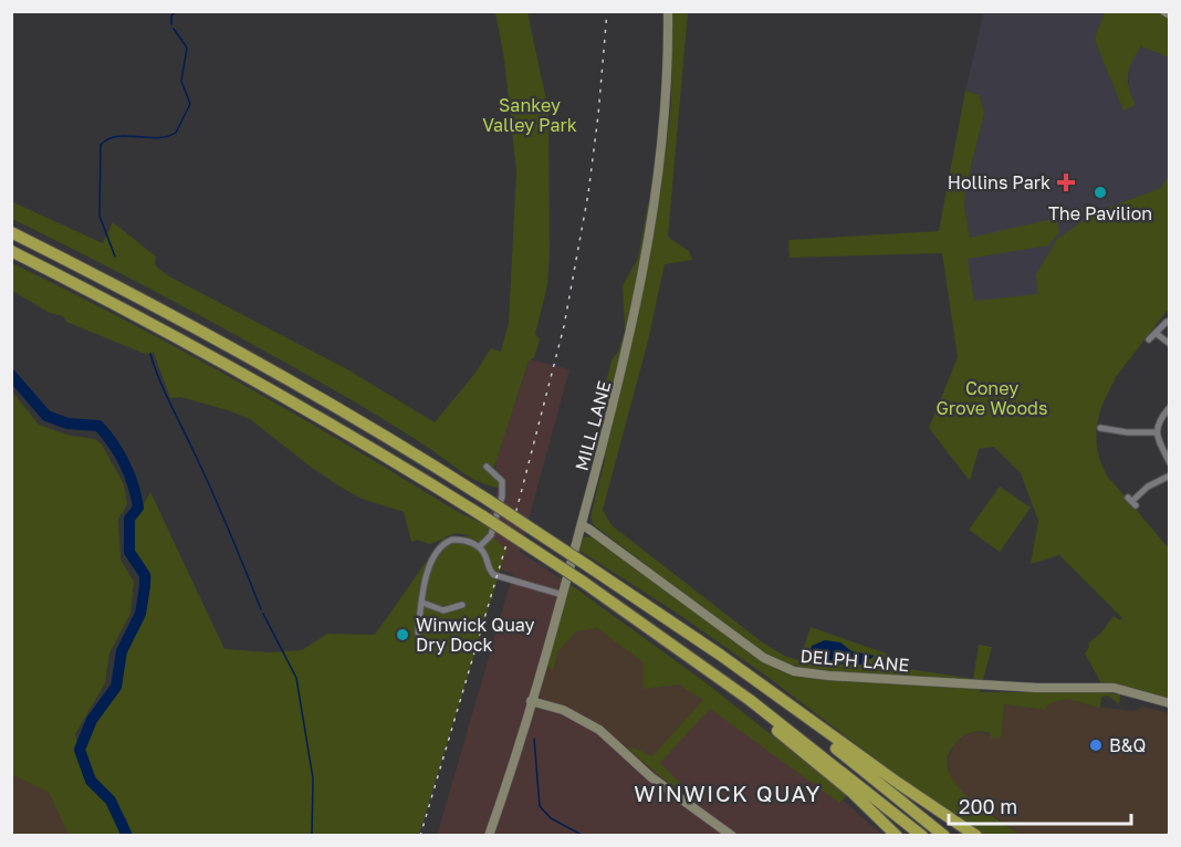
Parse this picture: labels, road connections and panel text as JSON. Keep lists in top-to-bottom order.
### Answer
{
  "streets": {
    "street": ["MILL LANE", "DELPH LANE"]
  },
  "crossings": [
    ["MILL LANE", "DELPH LANE"]
  ],
  "districts": ["WINWICK QUAY"],
  "parks": ["Sankey Valley Park", "Coney Grove Woods"],
  "places": {
    "health": ["Hollins Park"],
    "other": ["The Pavilion", "Winwick Quay Dry Dock", "B&Q"]
  },
  "scale_bar": "200 m"
}
